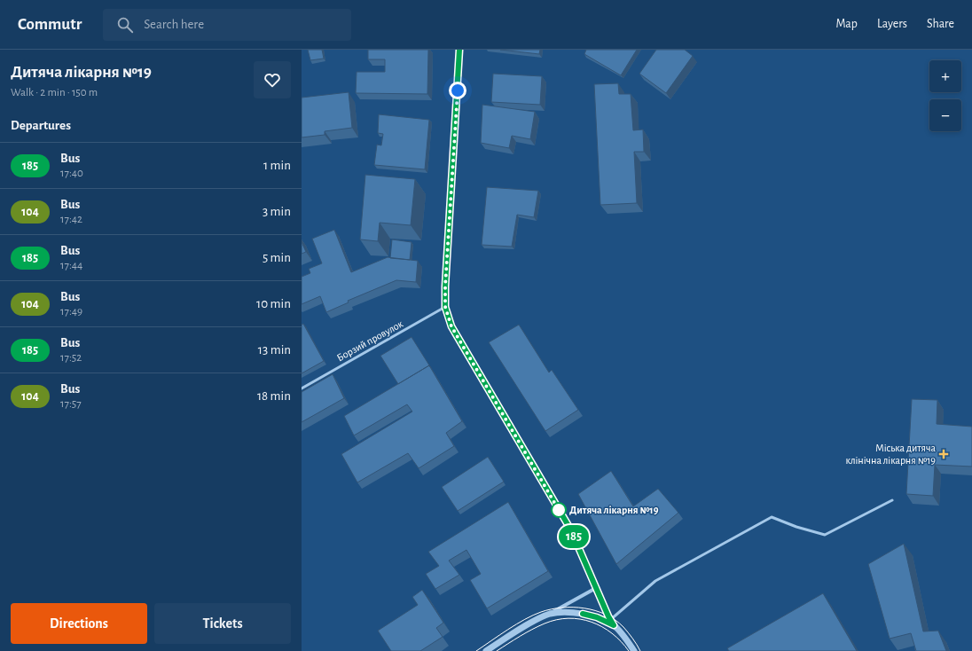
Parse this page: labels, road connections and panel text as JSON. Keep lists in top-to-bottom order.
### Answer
{
  "streets": {
    "lane": ["Борзий провулок"]
  },
  "places": {
    "health": ["Міська дитяча клінічна лікарня №19"],
    "other": ["Дитяча лікарня №19"]
  },
  "lines": ["bus line 185"],
  "page": {
    "header": "Commutr",
    "search": "Search here",
    "nav": ["Map", "Layers", "Share"],
    "heading": [
      ["Дитяча лікарня №19", "Walk · 2 min · 150 m"],
      "Departures"
    ],
    "on_map": "185",
    "map_buttons": ["+", "−"],
    "list": [
      {
        "mark": "185",
        "name": "Bus",
        "note": "17:40",
        "value": "1 min"
      },
      {
        "mark": "104",
        "name": "Bus",
        "note": "17:42",
        "value": "3 min"
      },
      {
        "mark": "185",
        "name": "Bus",
        "note": "17:44",
        "value": "5 min"
      },
      {
        "mark": "104",
        "name": "Bus",
        "note": "17:49",
        "value": "10 min"
      },
      {
        "mark": "185",
        "name": "Bus",
        "note": "17:52",
        "value": "13 min"
      },
      {
        "mark": "104",
        "name": "Bus",
        "note": "17:57",
        "value": "18 min"
      }
    ],
    "buttons": ["Directions", "Tickets"]
  }
}
